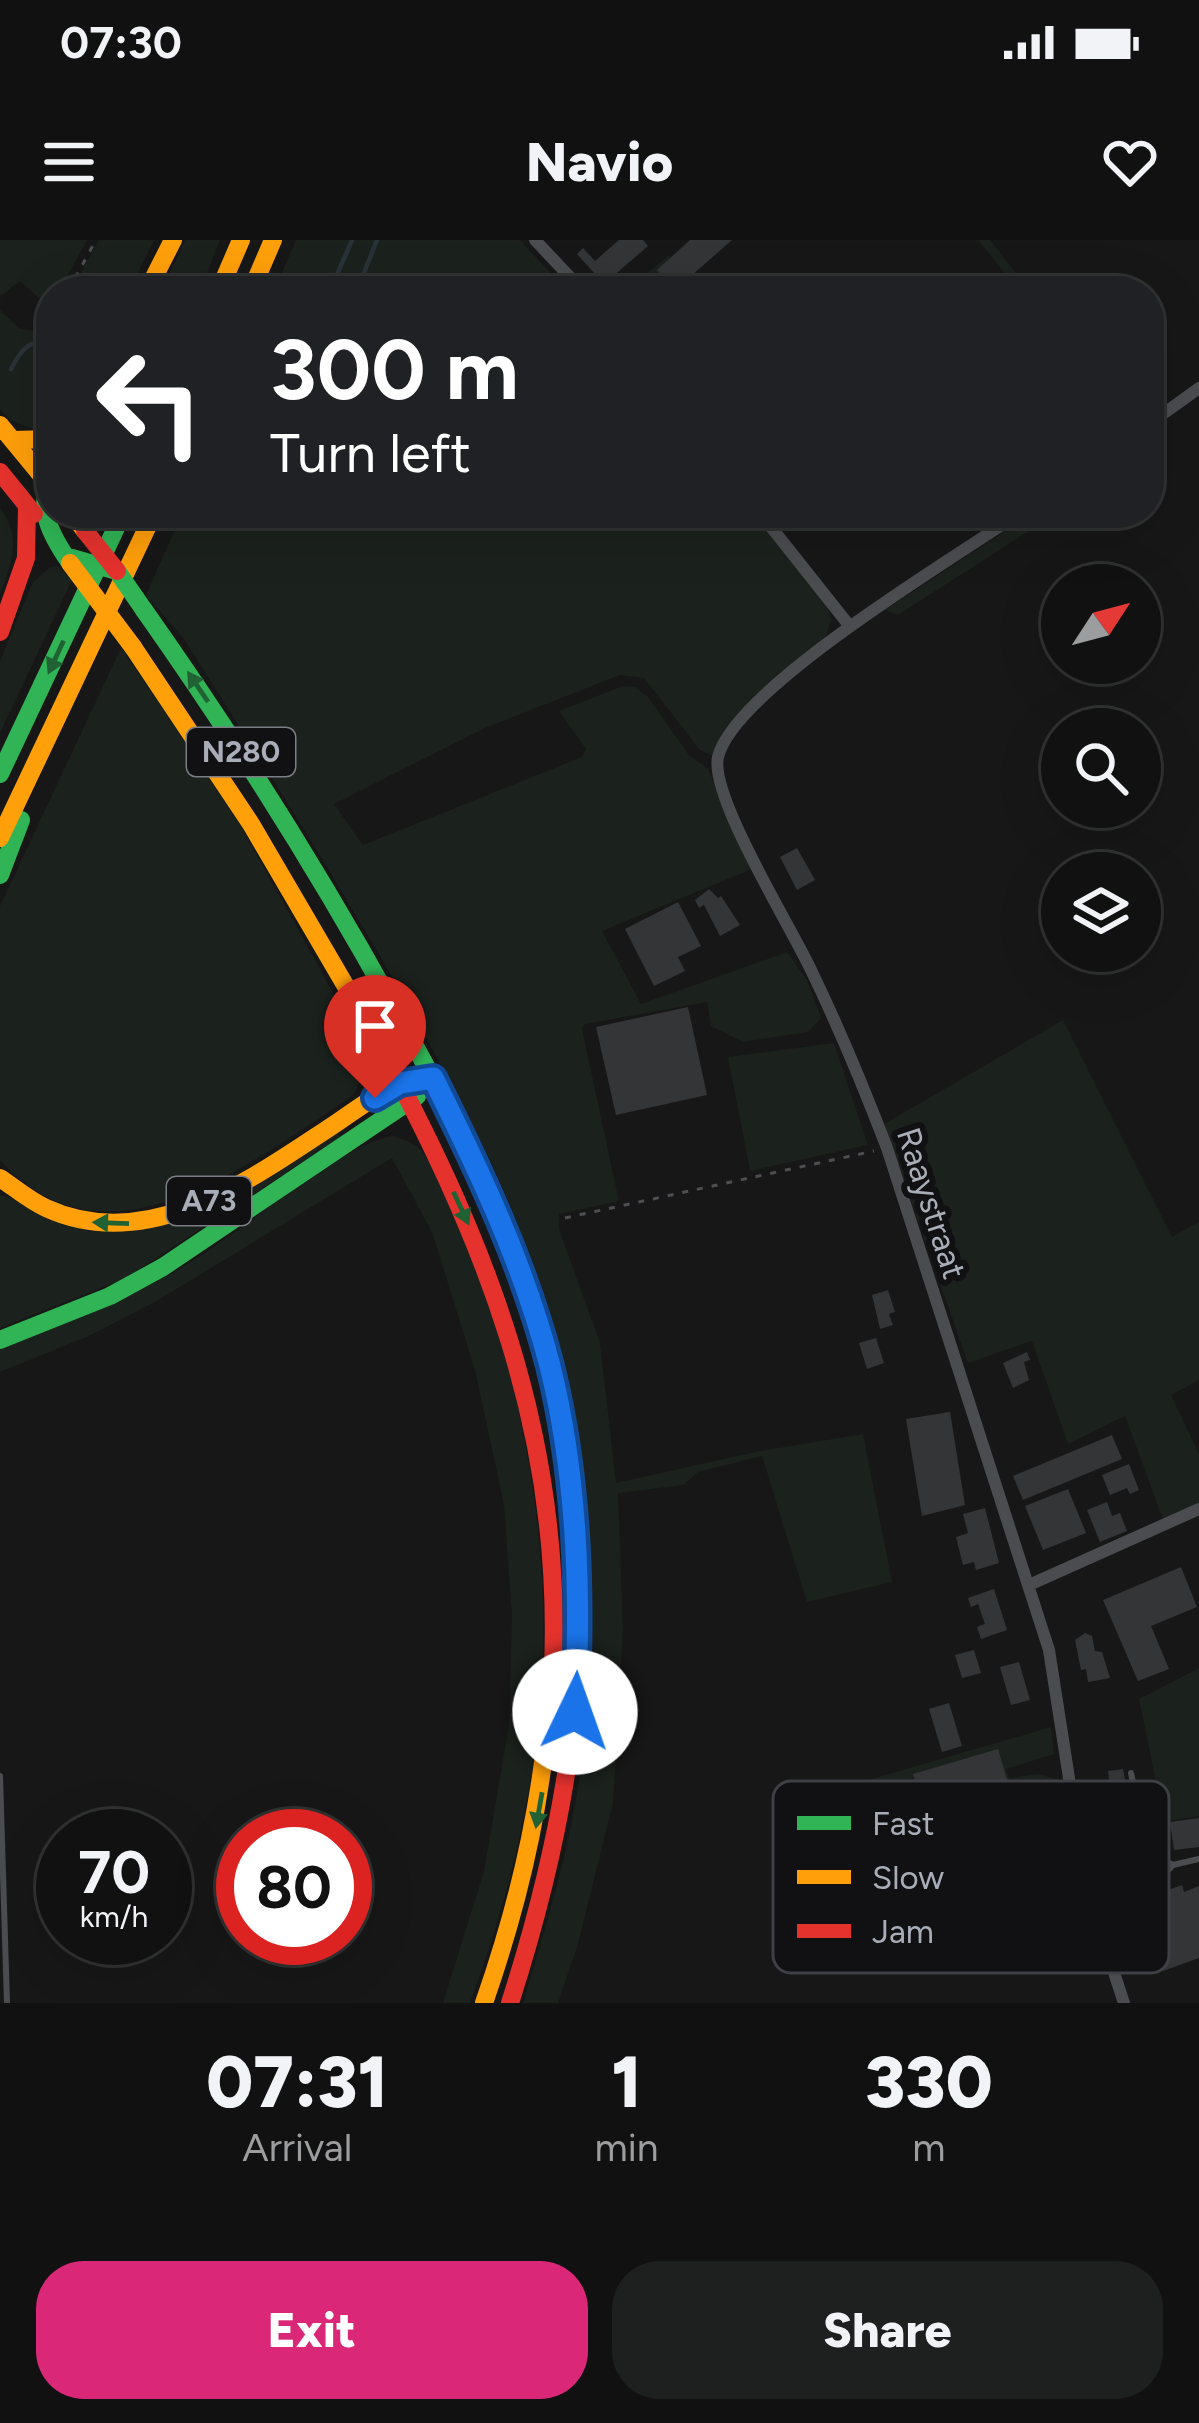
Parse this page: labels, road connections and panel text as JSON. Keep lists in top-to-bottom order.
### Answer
{
  "streets": {
    "main road": ["N280", "A73"],
    "street": ["Raaystraat"]
  },
  "crossings": [
    ["N280", "A73"]
  ],
  "legend": ["Fast", "Slow", "Jam"],
  "north": "top right",
  "page": {
    "status": "07:30",
    "header": "Navio",
    "turn": ["300 m", "Turn left"],
    "speed": "70 km/h",
    "limit": "80",
    "eta": [
      "07:31",
      "Arrival",
      "1",
      "min",
      "330",
      "m"
    ],
    "buttons": ["Exit", "Share"]
  }
}
